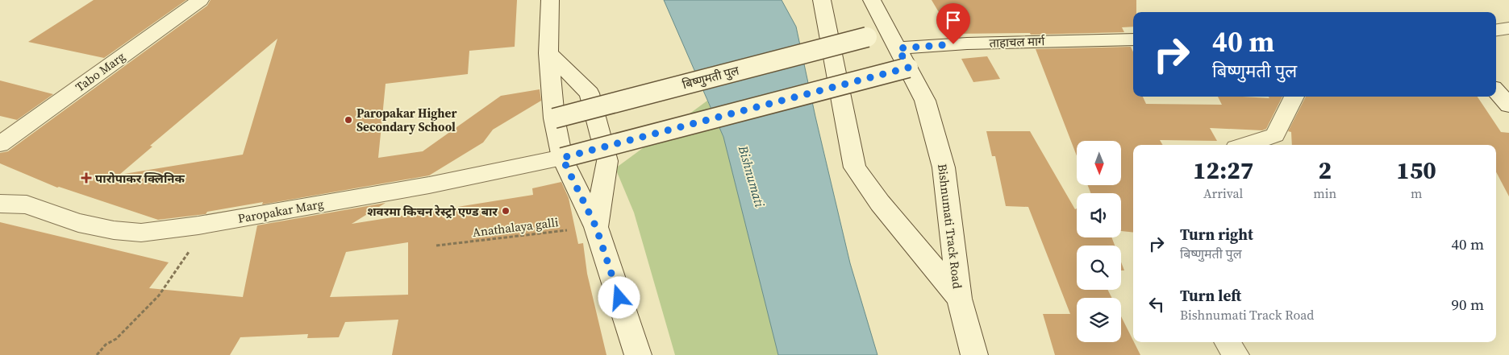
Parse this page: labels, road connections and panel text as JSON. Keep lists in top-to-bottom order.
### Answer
{
  "streets": {
    "main road": [
      "ताहाचल मार्ग",
      "Tabo Marg",
      "बिष्णुमती पुल",
      "Paropakar Marg",
      "Bishnumati Track Road"
    ],
    "path": ["Anathalaya galli"]
  },
  "crossings": [
    ["ताहाचल मार्ग", "बिष्णुमती पुल"],
    ["ताहाचल मार्ग", "Bishnumati Track Road"],
    ["बिष्णुमती पुल", "Bishnumati Track Road"]
  ],
  "water": ["Bishnumati"],
  "places": {
    "other": ["Paropakar Higher Secondary School", "शवरमा किचन रेस्ट्रो एण्ड बार"],
    "health": ["पारोपाकर क्लिनिक"]
  },
  "north": "bottom",
  "page": {
    "turn": ["40 m", "बिष्णुमती पुल"],
    "eta": [
      "12:27",
      "Arrival",
      "2",
      "min",
      "150",
      "m"
    ],
    "list": [
      {
        "name": "Turn right",
        "note": "बिष्णुमती पुल",
        "value": "40 m"
      },
      {
        "name": "Turn left",
        "note": "Bishnumati Track Road",
        "value": "90 m"
      }
    ]
  }
}
